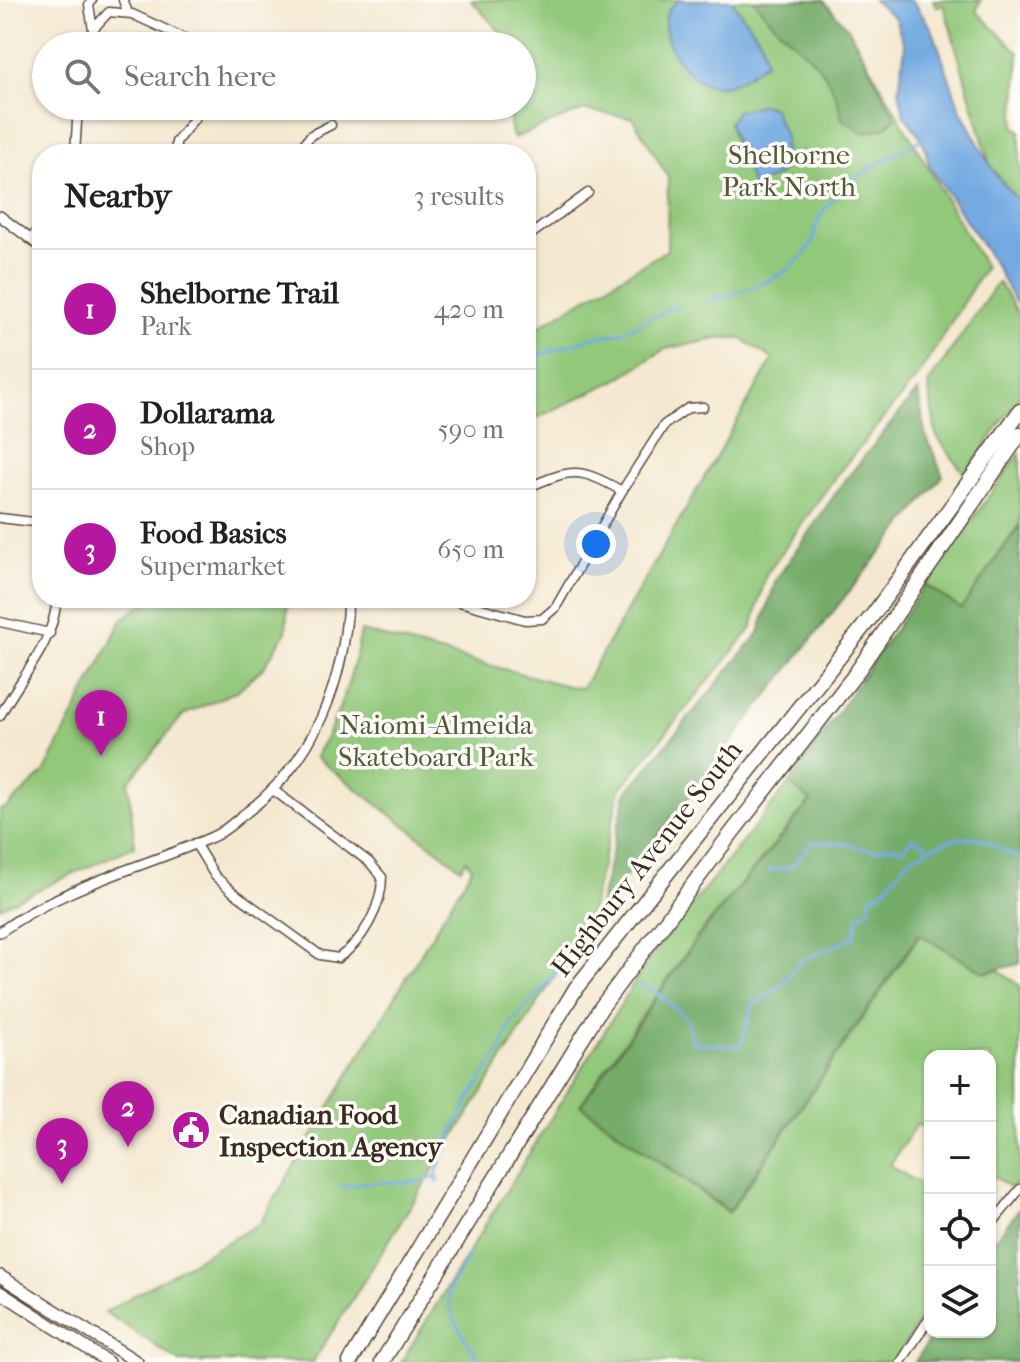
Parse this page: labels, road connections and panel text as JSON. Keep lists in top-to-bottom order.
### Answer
{
  "streets": {
    "highway": ["Highbury Avenue South"]
  },
  "parks": ["Shelborne Park North", "Naiomi-Almeida Skateboard Park"],
  "places": {
    "public building": ["Canadian Food Inspection Agency"]
  },
  "page": {
    "search": "Search here",
    "heading": ["Nearby", "3 results"],
    "list": [
      {
        "mark": "1",
        "name": "Shelborne Trail",
        "note": "Park",
        "value": "420 m"
      },
      {
        "mark": "2",
        "name": "Dollarama",
        "note": "Shop",
        "value": "590 m"
      },
      {
        "mark": "3",
        "name": "Food Basics",
        "note": "Supermarket",
        "value": "650 m"
      }
    ],
    "pins": ["1", "2", "3"],
    "map_buttons": ["+", "−"]
  }
}
